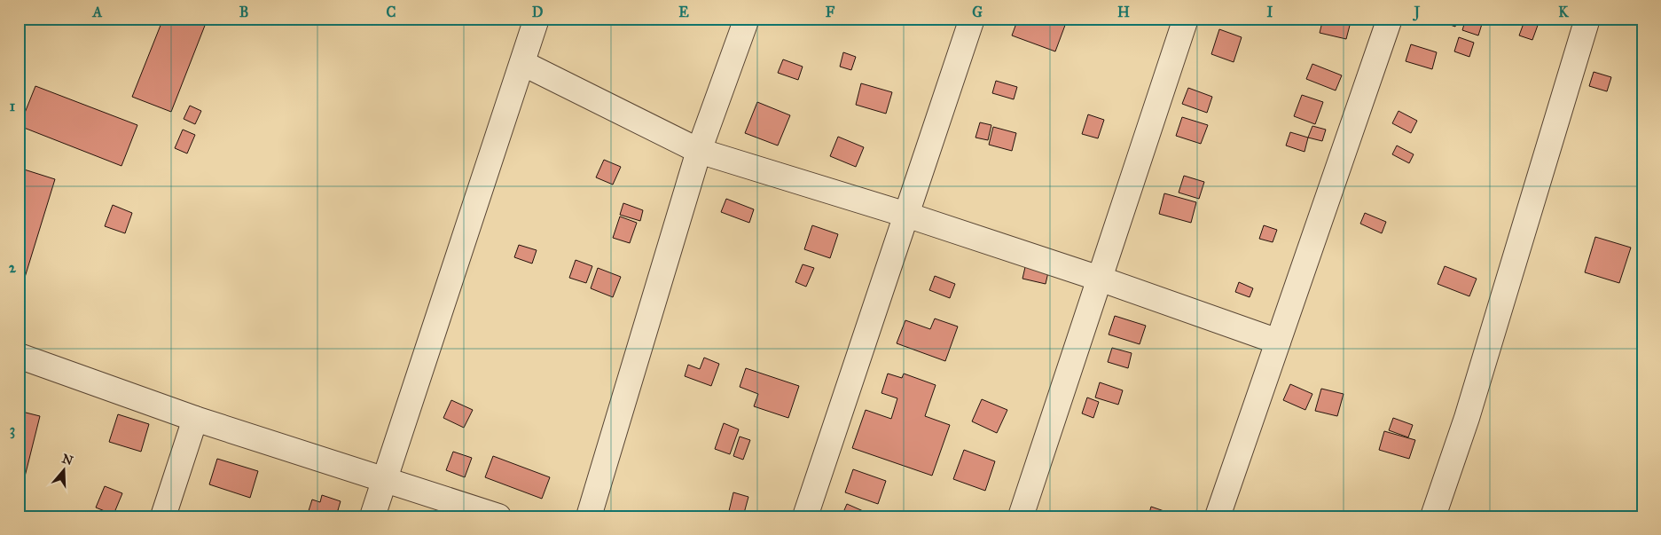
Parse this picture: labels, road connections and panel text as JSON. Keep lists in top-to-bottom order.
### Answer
{
  "north": "top",
  "grid": {
    "columns": [
      "A",
      "B",
      "C",
      "D",
      "E",
      "F",
      "G",
      "H",
      "I",
      "J",
      "K"
    ],
    "rows": ["1", "2", "3"]
  }
}
